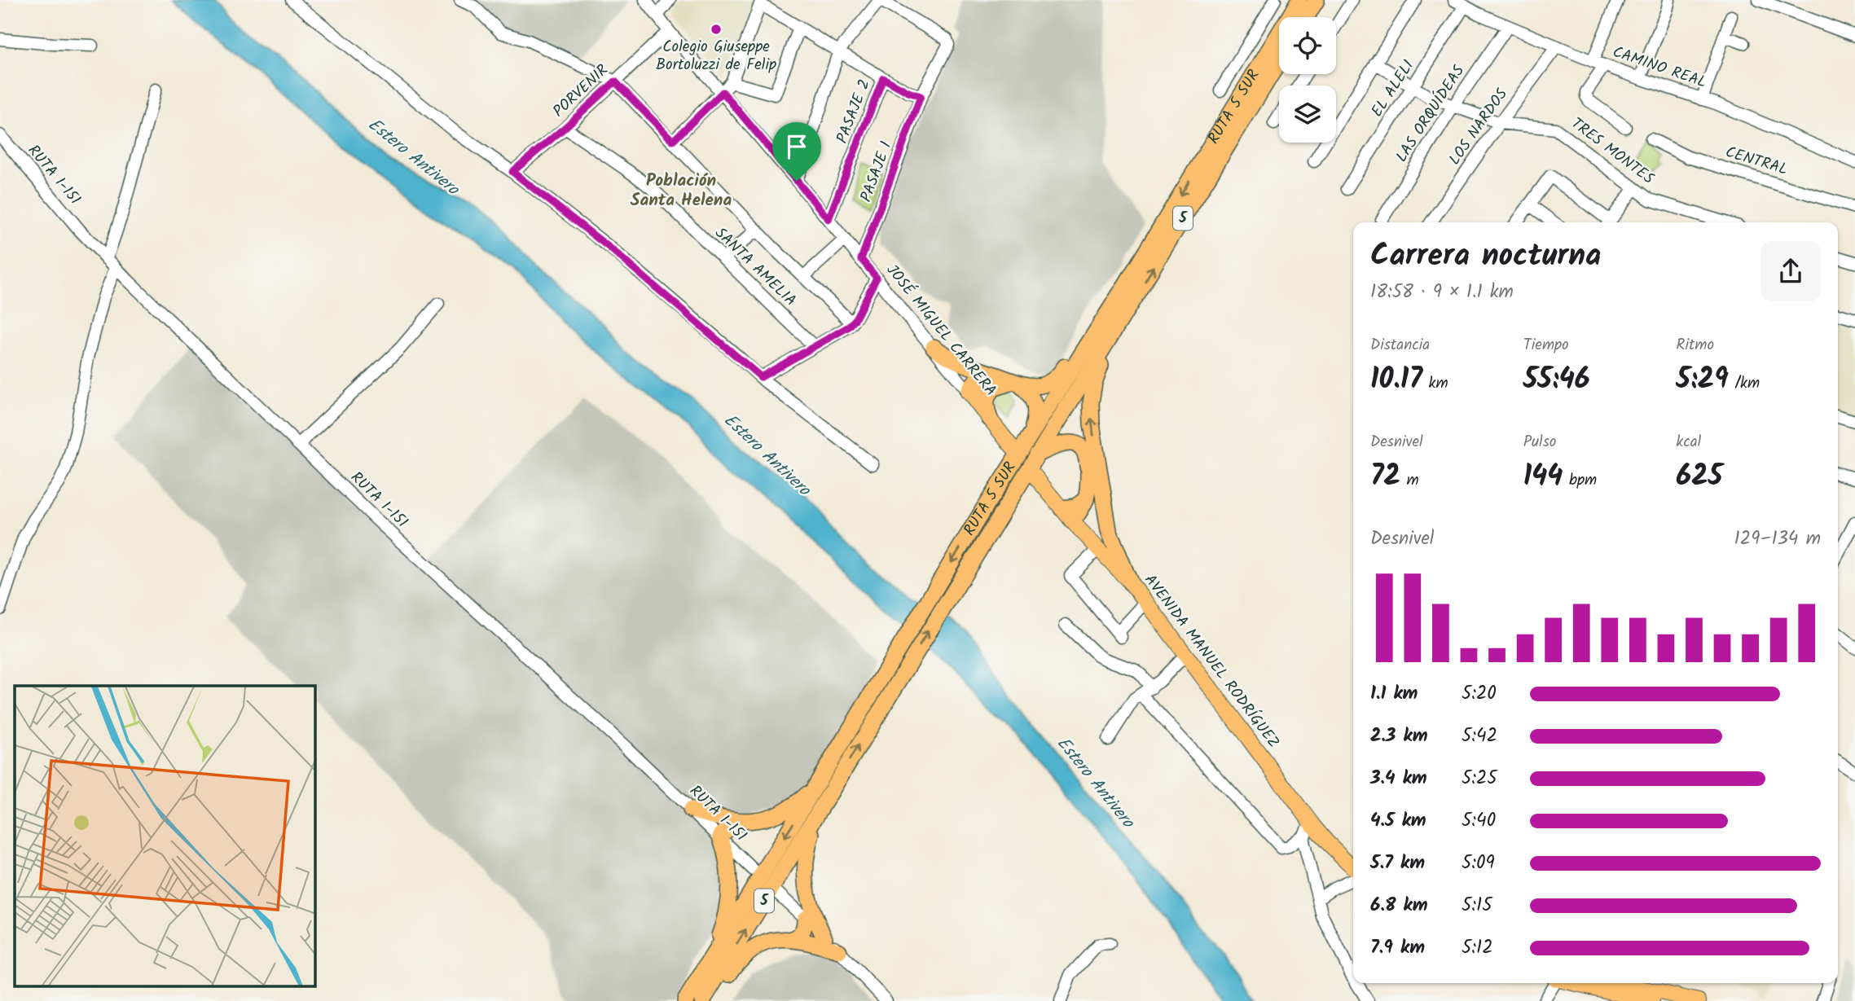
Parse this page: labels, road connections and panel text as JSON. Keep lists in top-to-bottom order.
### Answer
{
  "streets": {
    "highway": ["RUTA 5 SUR", "5"],
    "main road": ["JOSÉ MIGUEL CARRERA", "AVENIDA MANUEL RODRÍGUEZ"],
    "street": [
      "CAMINO REAL",
      "EL ALELI",
      "PORVENIR",
      "PASAJE 2",
      "LAS ORQUÍDEAS",
      "LOS NARDOS",
      "TRES MONTES",
      "CENTRAL",
      "PASAJE 1",
      "RUTA I-151",
      "SANTA AMELIA"
    ]
  },
  "crossings": [
    ["CAMINO REAL", "EL ALELI"],
    ["CAMINO REAL", "LAS ORQUÍDEAS"],
    ["CAMINO REAL", "LOS NARDOS"],
    ["EL ALELI", "TRES MONTES"],
    ["PORVENIR", "SANTA AMELIA"],
    ["PORVENIR", "JOSÉ MIGUEL CARRERA"],
    ["PASAJE 2", "JOSÉ MIGUEL CARRERA"],
    ["LAS ORQUÍDEAS", "TRES MONTES"],
    ["LOS NARDOS", "TRES MONTES"],
    ["PASAJE 1", "JOSÉ MIGUEL CARRERA"]
  ],
  "districts": ["Población Santa Helena"],
  "water": ["Estero Antivero"],
  "places": ["Colegio Giuseppe Bortoluzzi de Felip"],
  "page": {
    "heading": ["Carrera nocturna", "18:58 · 9 × 1.1 km"],
    "stats": [
      ["Distancia", "10.17 km"],
      ["Tiempo", "55:46"],
      ["Ritmo", "5:29 /km"],
      ["Desnivel", "72 m"],
      ["Pulso", "144 bpm"],
      ["kcal", "625"]
    ],
    "chart": ["Desnivel", "129–134 m"],
    "list": [
      {
        "name": "1.1 km",
        "note": "5:20"
      },
      {
        "name": "2.3 km",
        "note": "5:42"
      },
      {
        "name": "3.4 km",
        "note": "5:25"
      },
      {
        "name": "4.5 km",
        "note": "5:40"
      },
      {
        "name": "5.7 km",
        "note": "5:09"
      },
      {
        "name": "6.8 km",
        "note": "5:15"
      },
      {
        "name": "7.9 km",
        "note": "5:12"
      }
    ]
  }
}
